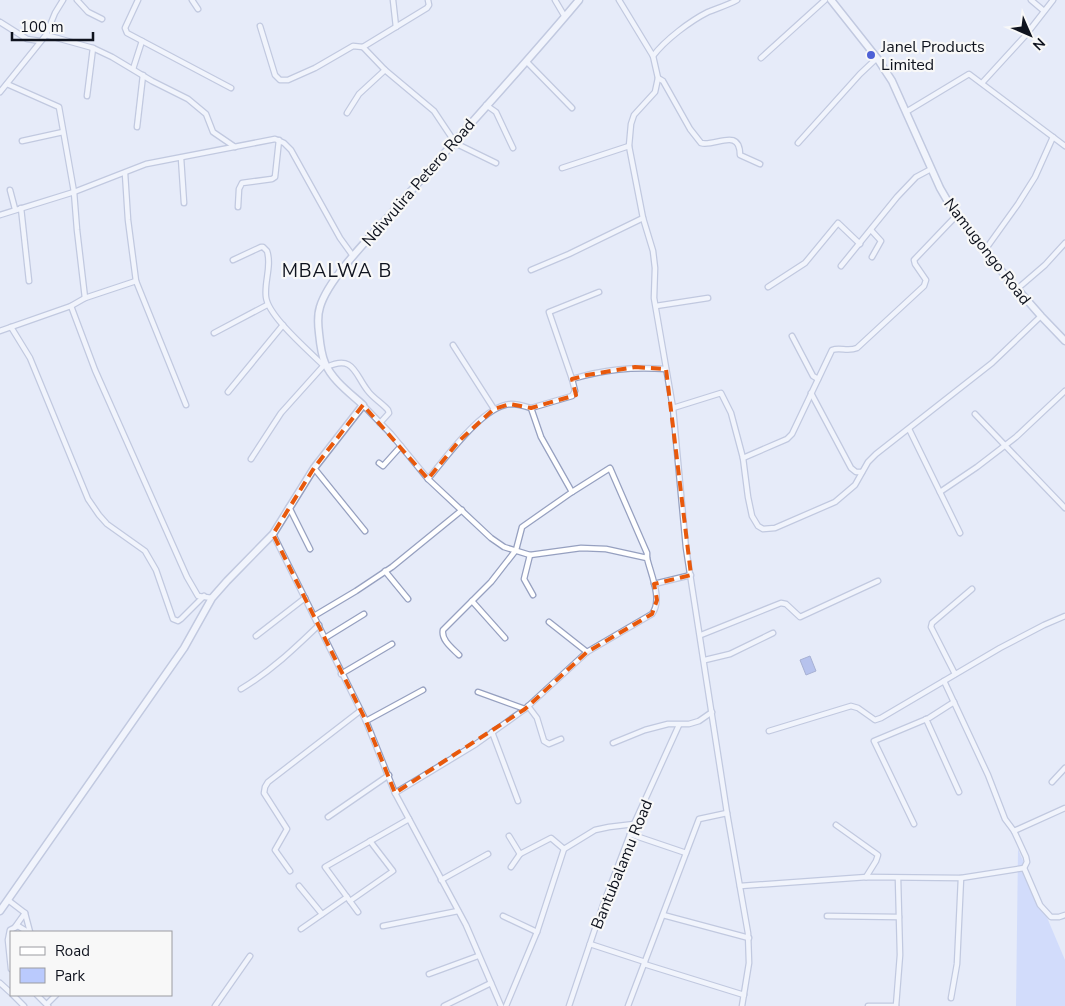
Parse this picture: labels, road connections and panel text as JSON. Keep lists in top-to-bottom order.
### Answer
{
  "streets": {
    "street": ["Ndiwulira Petero Road", "Namugongo Road", "Bantubalamu Road"]
  },
  "districts": ["MBALWA B"],
  "places": ["Janel Products Limited"],
  "legend": ["Road", "Park"],
  "scale_bar": "100 m",
  "north": "bottom right"
}
